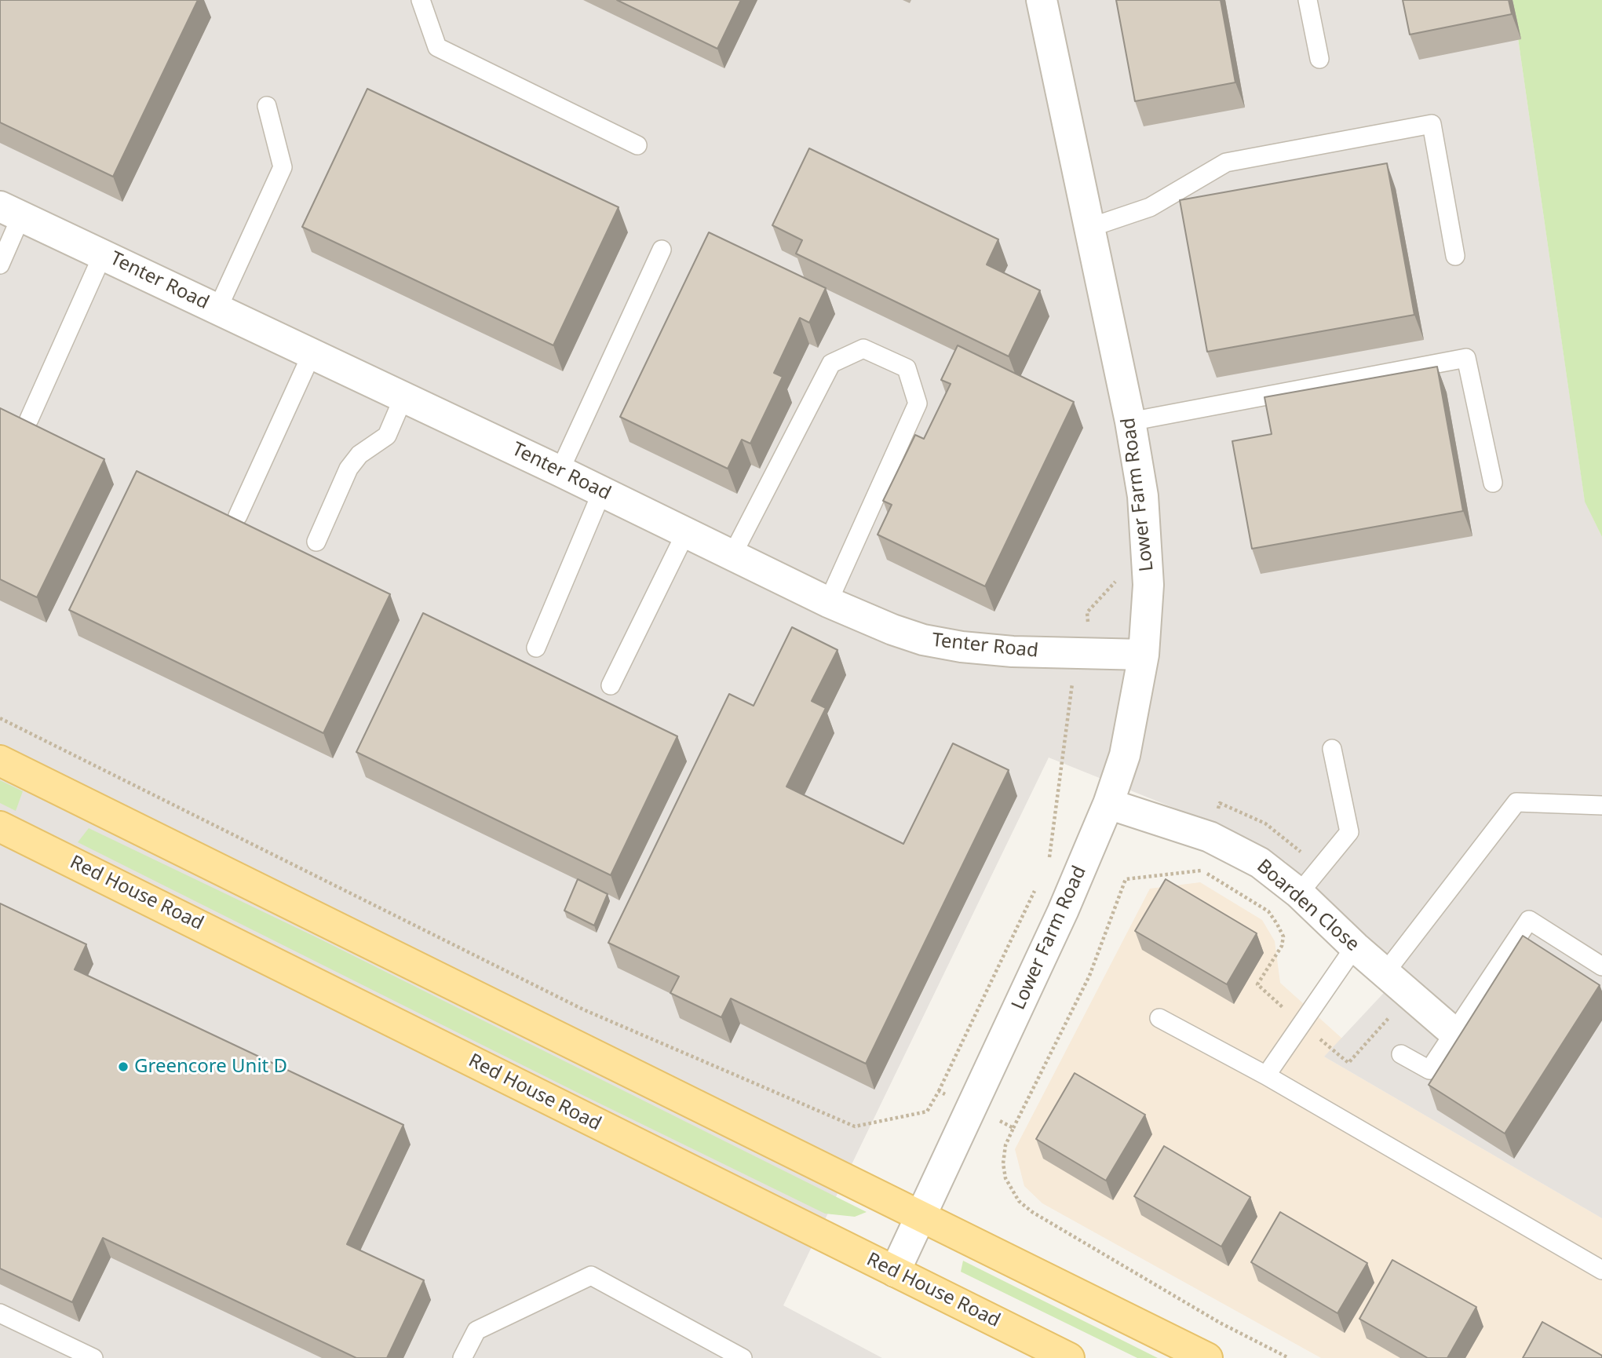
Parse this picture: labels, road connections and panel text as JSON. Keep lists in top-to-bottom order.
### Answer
{
  "streets": {
    "main road": ["Red House Road"],
    "street": ["Tenter Road", "Lower Farm Road", "Boarden Close"]
  },
  "crossings": [
    ["Tenter Road", "Lower Farm Road"],
    ["Lower Farm Road", "Red House Road"],
    ["Lower Farm Road", "Boarden Close"]
  ],
  "places": ["Greencore Unit D"]
}
